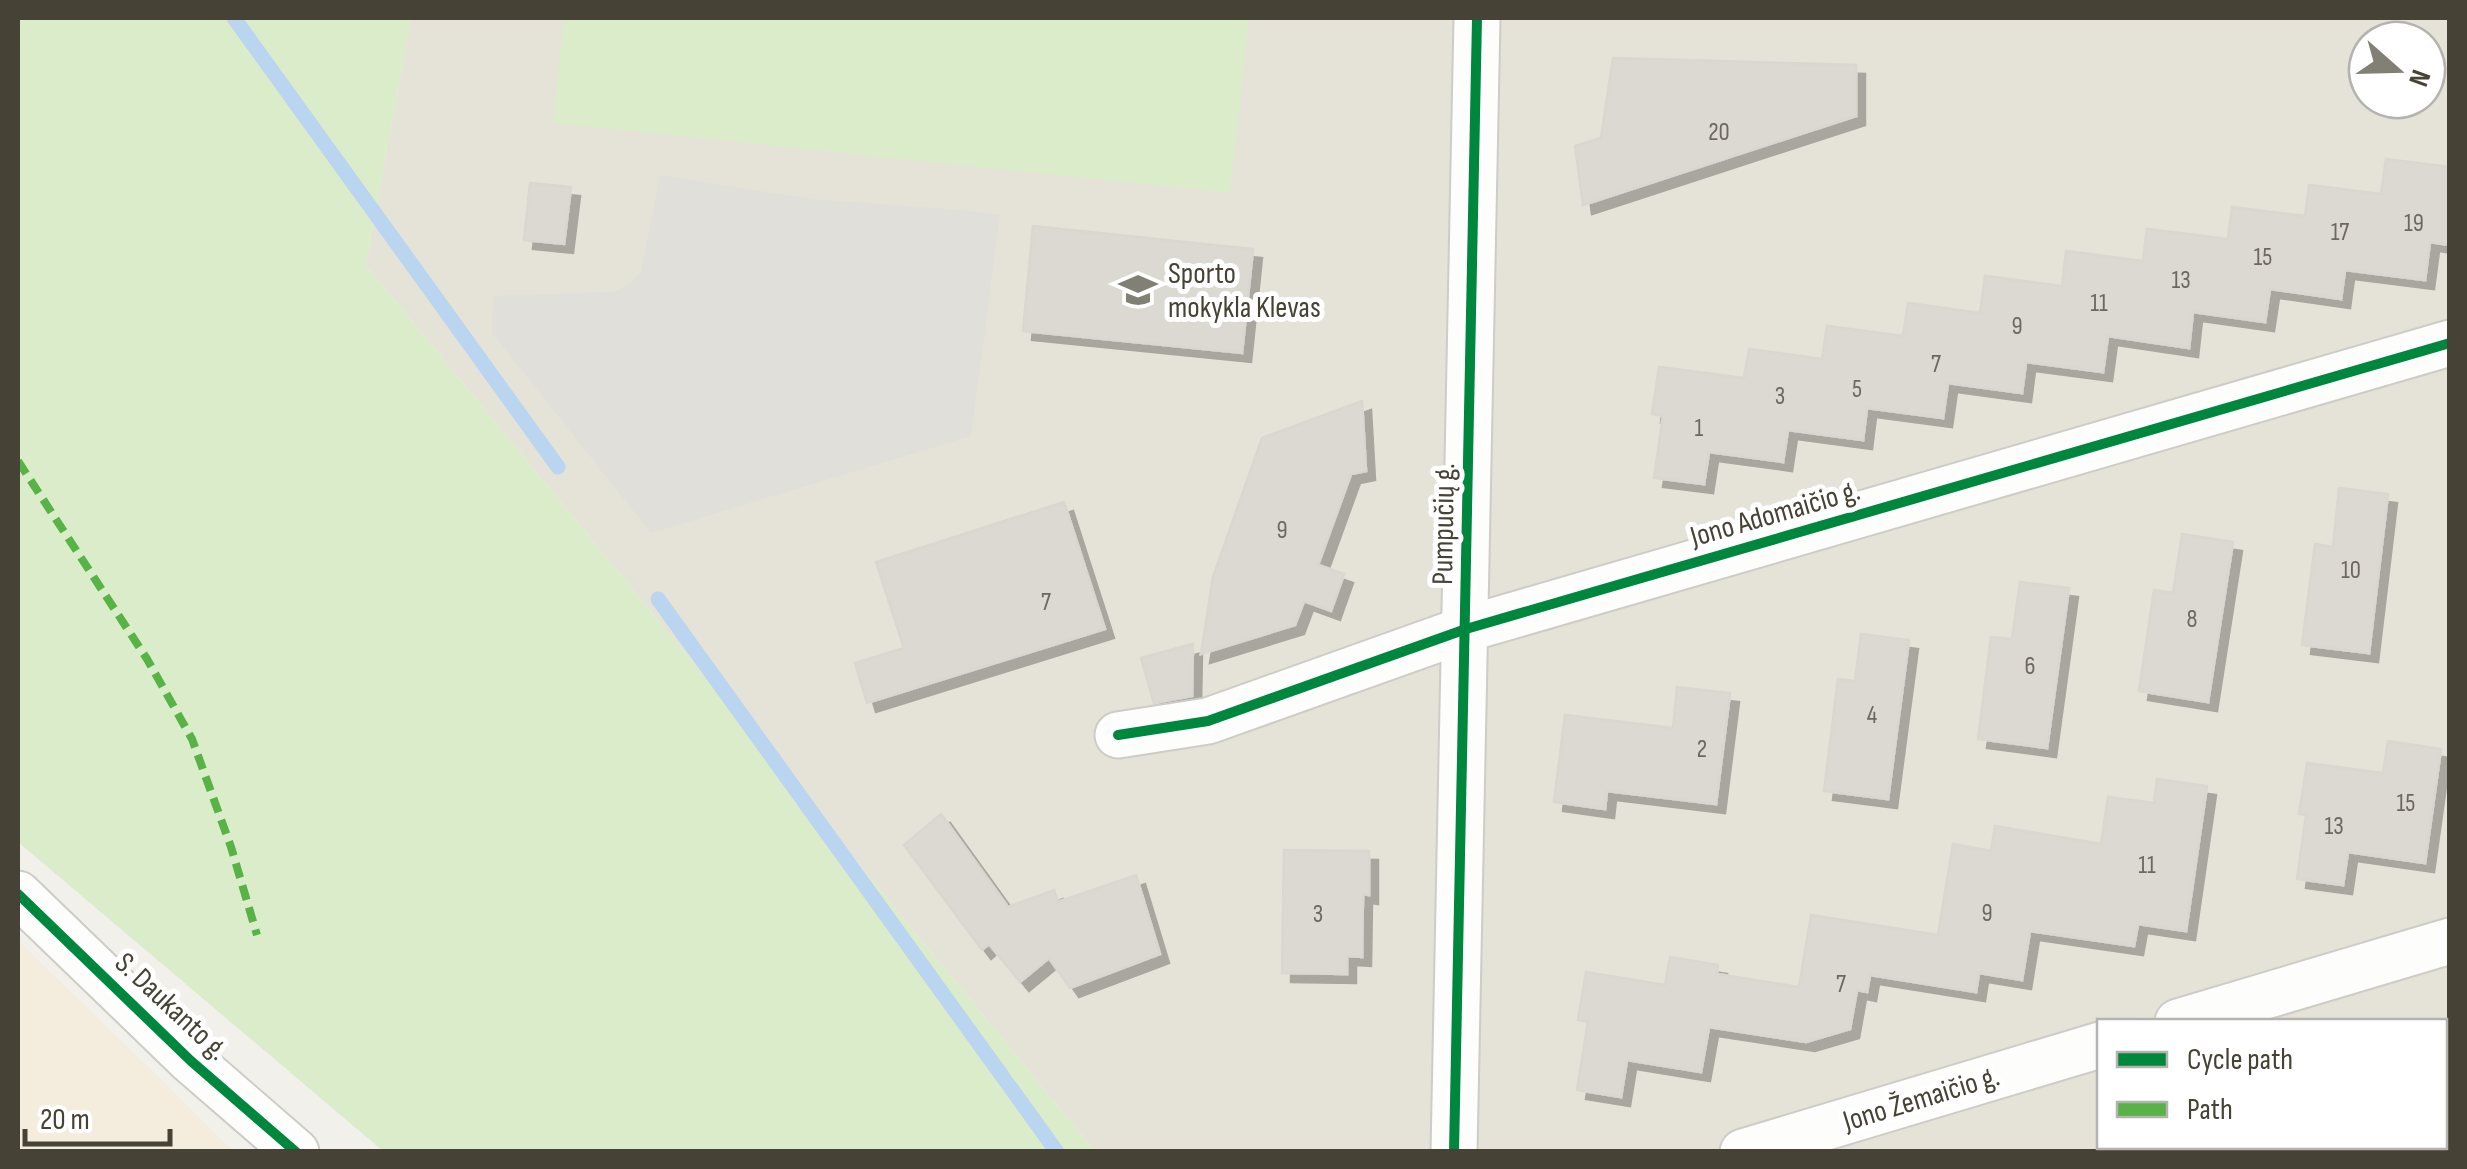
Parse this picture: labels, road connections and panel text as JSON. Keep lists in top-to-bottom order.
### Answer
{
  "streets": {
    "street": [
      "Jono Adomaičio g.",
      "Pumpučių g.",
      "S. Daukanto g.",
      "Jono Žemaičio g."
    ]
  },
  "crossings": [
    ["Jono Adomaičio g.", "Pumpučių g."]
  ],
  "places": {
    "school or university": ["Sporto mokykla Klevas"]
  },
  "house_numbers": [
    "20",
    "19",
    "17",
    "15",
    "13",
    "11",
    "9",
    "7",
    "5",
    "3",
    "1",
    "9",
    "10",
    "7",
    "8",
    "6",
    "4",
    "2",
    "15",
    "13",
    "11",
    "9",
    "3",
    "7"
  ],
  "legend": ["Cycle path", "Path"],
  "scale_bar": "20 m",
  "north": "right"
}
